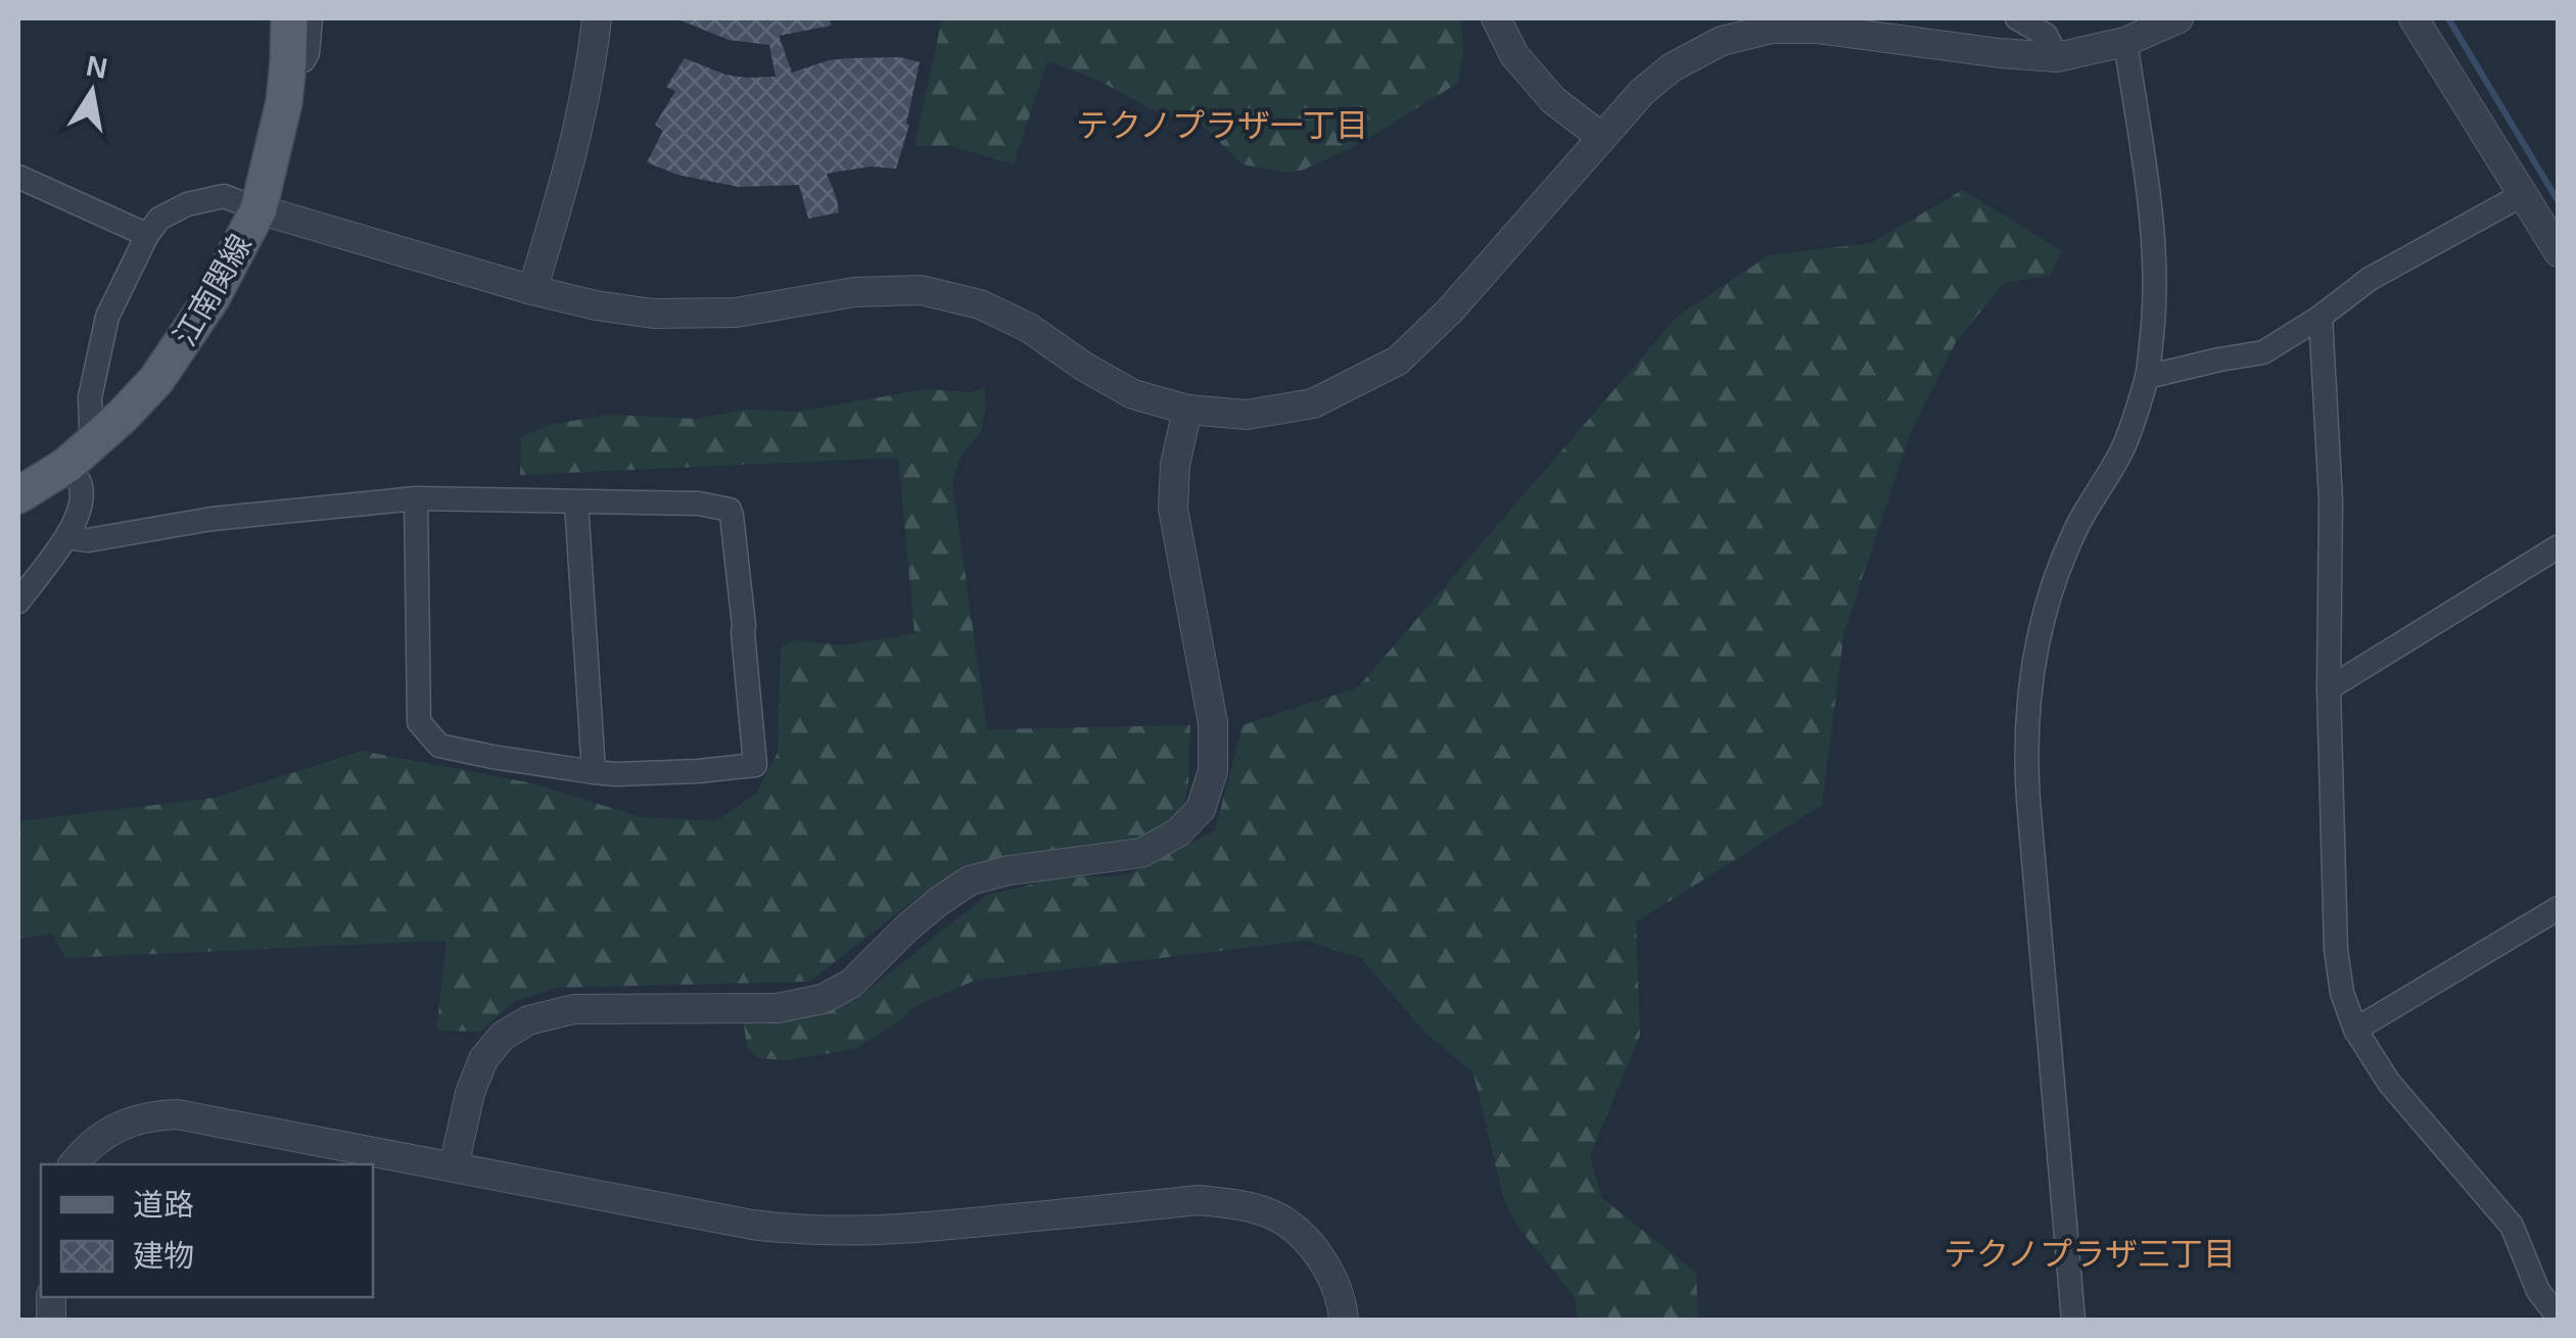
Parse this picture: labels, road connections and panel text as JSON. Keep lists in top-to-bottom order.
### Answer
{
  "streets": {
    "main road": ["江南関線"]
  },
  "districts": ["テクノプラザ一丁目", "テクノプラザ三丁目"],
  "legend": ["道路", "建物"],
  "north": "top"
}
